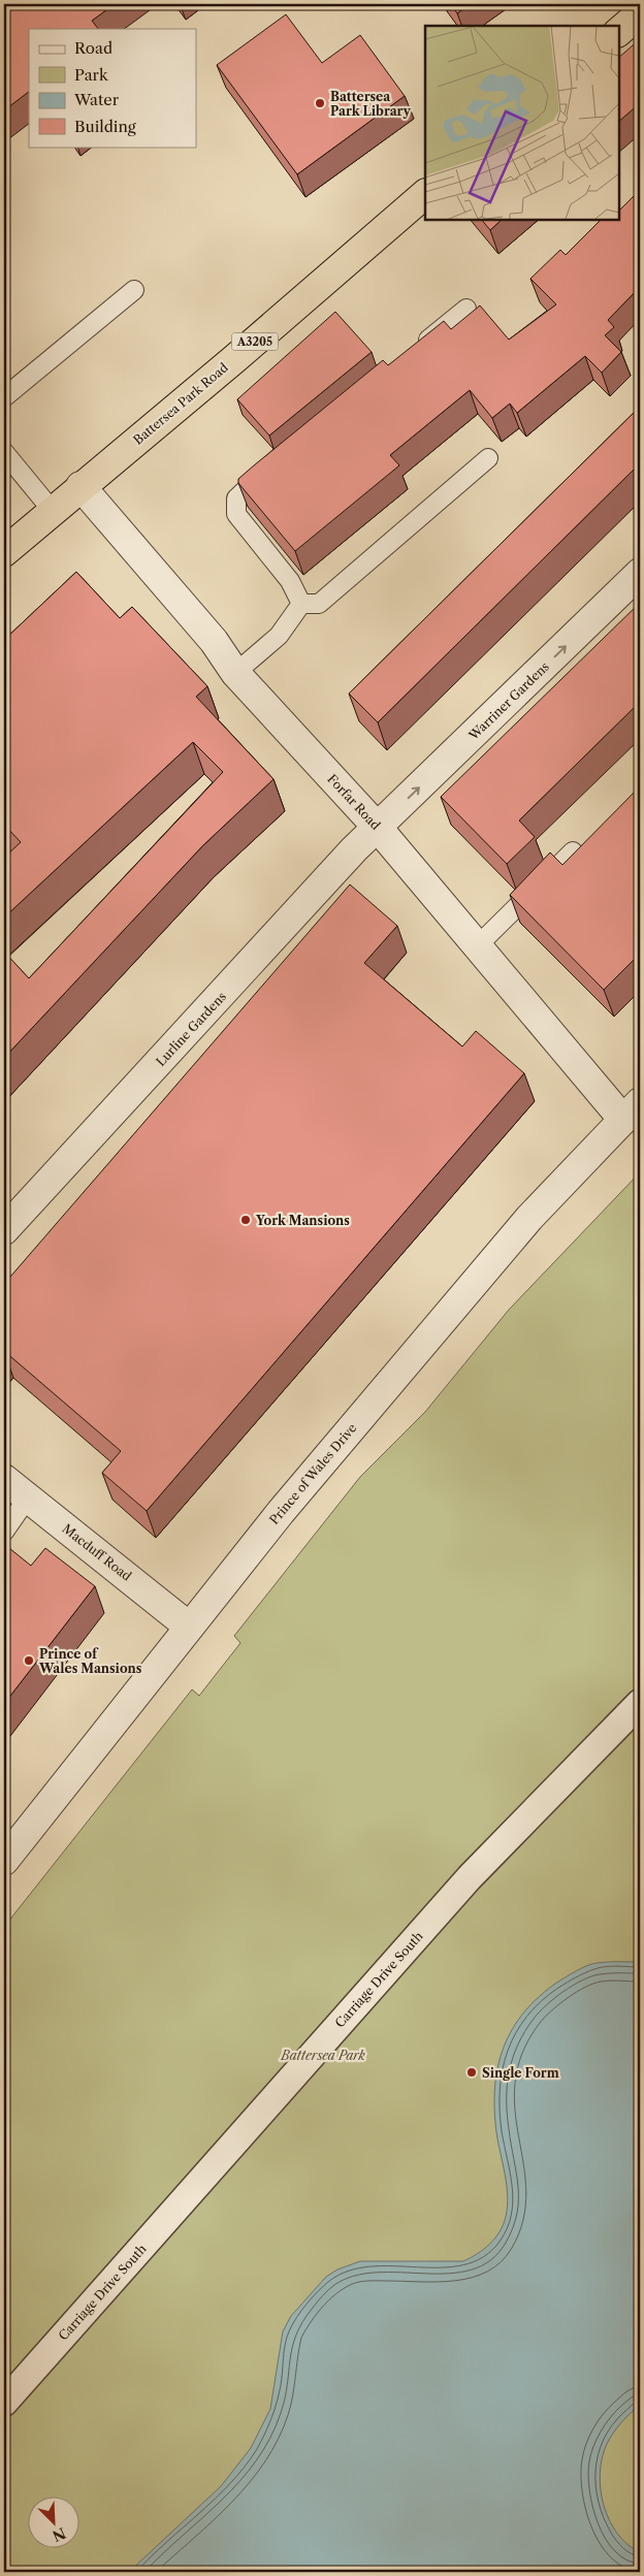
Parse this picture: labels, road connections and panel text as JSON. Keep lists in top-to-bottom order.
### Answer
{
  "streets": {
    "highway": ["A3205", "Battersea Park Road"],
    "street": [
      "Warriner Gardens",
      "Forfar Road",
      "Lurline Gardens",
      "Prince of Wales Drive",
      "Macduff Road",
      "Carriage Drive South"
    ]
  },
  "crossings": [
    ["Battersea Park Road", "Forfar Road"],
    ["Warriner Gardens", "Forfar Road"],
    ["Warriner Gardens", "Lurline Gardens"],
    ["Forfar Road", "Lurline Gardens"],
    ["Forfar Road", "Prince of Wales Drive"],
    ["Prince of Wales Drive", "Macduff Road"]
  ],
  "one_way": ["Warriner Gardens"],
  "parks": ["Battersea Park"],
  "places": [
    "Battersea Park Library",
    "York Mansions",
    "Prince of Wales Mansions",
    "Single Form"
  ],
  "legend": [
    "Road",
    "Park",
    "Water",
    "Building"
  ],
  "north": "bottom right"
}
